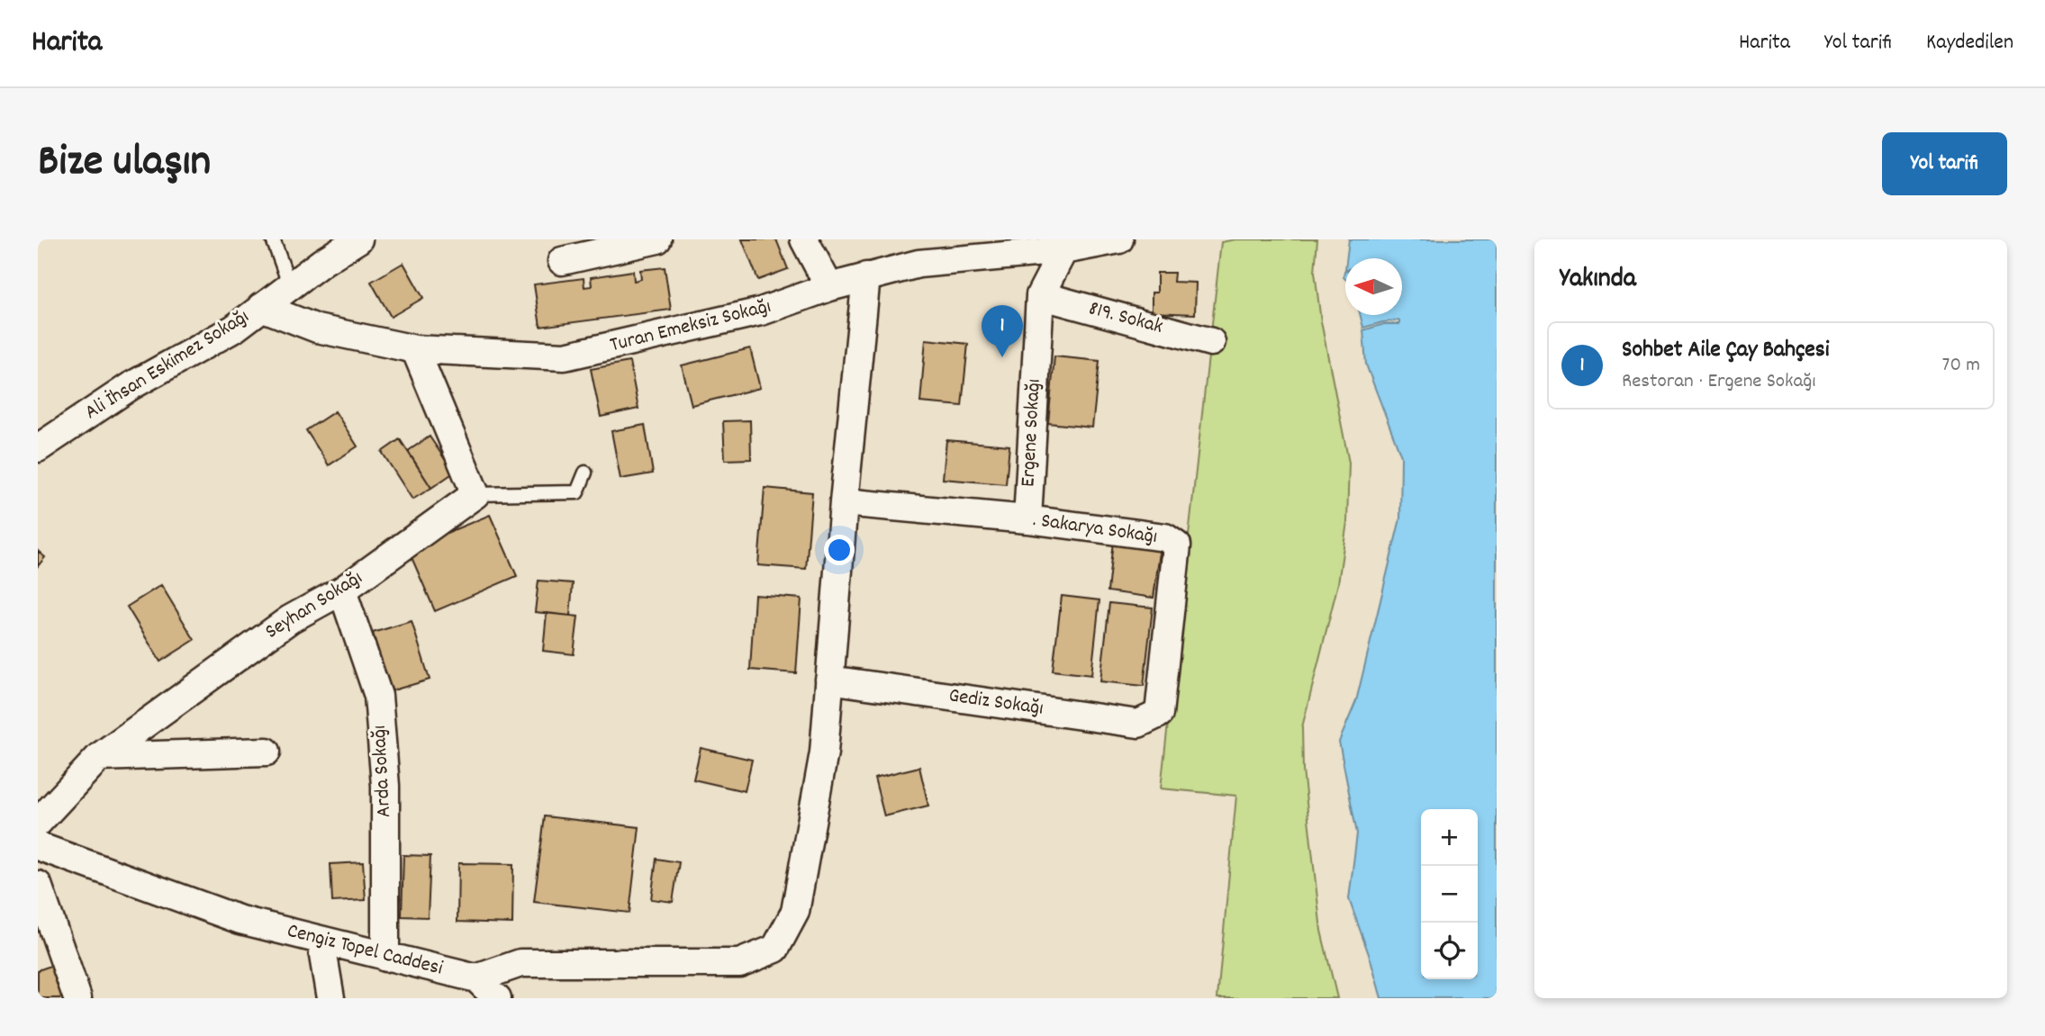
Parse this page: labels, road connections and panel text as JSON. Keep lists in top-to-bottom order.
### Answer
{
  "streets": {
    "street": [
      "819. Sokak",
      "Turan Emeksiz Sokağı",
      "Ali İhsan Eskimez Sokağı",
      "Ergene Sokağı",
      ". Sakarya Sokağı",
      "Seyhan Sokağı",
      "Gediz Sokağı",
      "Arda Sokağı",
      "Cengiz Topel Caddesi"
    ]
  },
  "crossings": [
    ["819. Sokak", "Ergene Sokağı"],
    ["Turan Emeksiz Sokağı", "Ali İhsan Eskimez Sokağı"],
    ["Turan Emeksiz Sokağı", "Ergene Sokağı"],
    ["Ergene Sokağı", ". Sakarya Sokağı"],
    [". Sakarya Sokağı", "Gediz Sokağı"],
    ["Seyhan Sokağı", "Arda Sokağı"],
    ["Arda Sokağı", "Cengiz Topel Caddesi"]
  ],
  "north": "left",
  "page": {
    "header": "Harita",
    "nav": ["Harita", "Yol tarifi", "Kaydedilen"],
    "title": "Bize ulaşın",
    "buttons": "Yol tarifi",
    "heading": "Yakında",
    "pins": "1",
    "list": [
      {
        "mark": "1",
        "name": "Sohbet Aile Çay Bahçesi",
        "note": "Restoran · Ergene Sokağı",
        "value": "70 m"
      }
    ],
    "map_buttons": ["+", "−"]
  }
}
